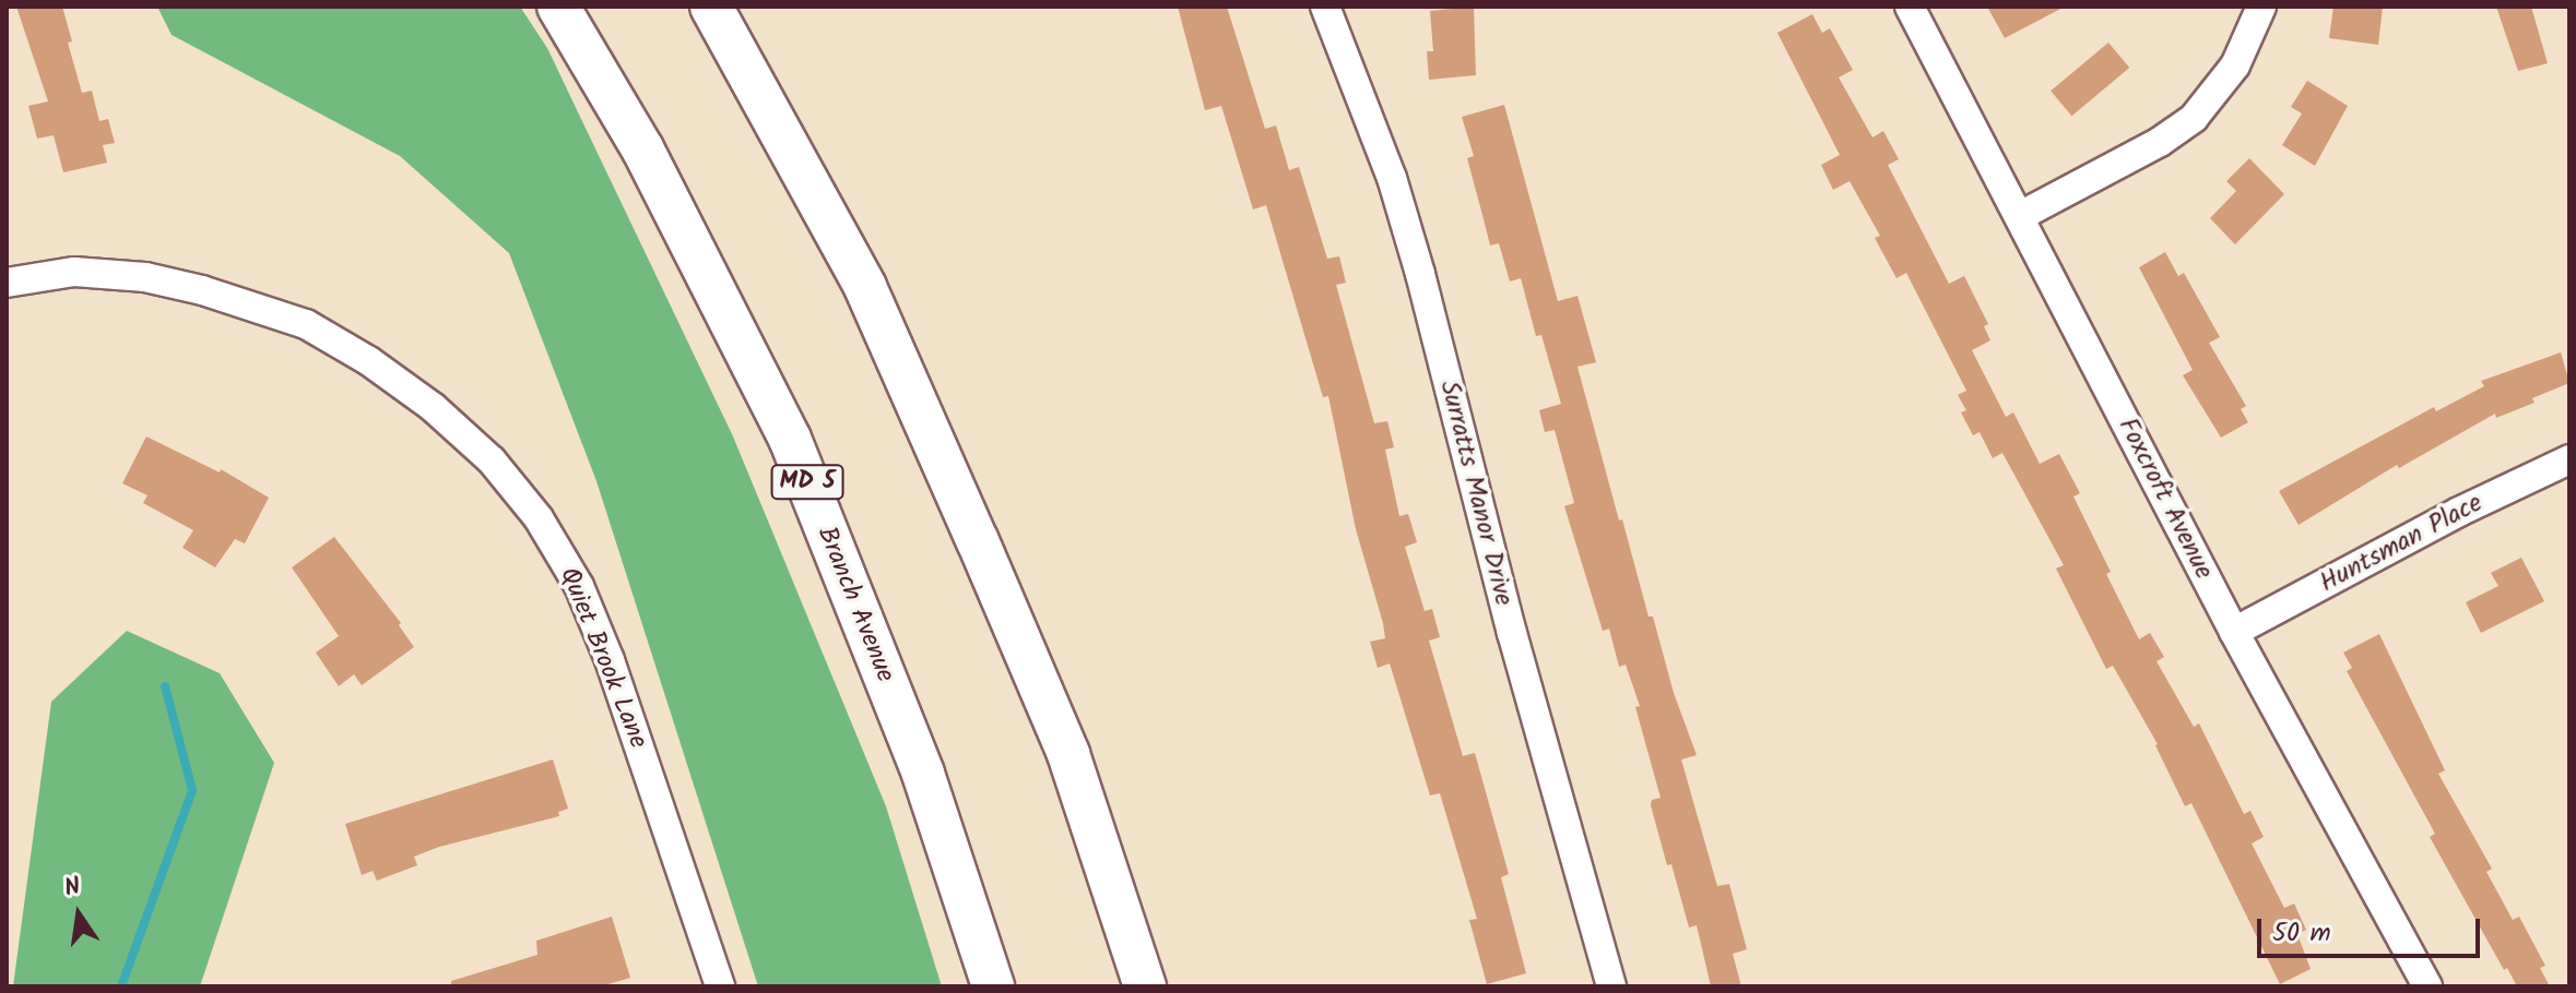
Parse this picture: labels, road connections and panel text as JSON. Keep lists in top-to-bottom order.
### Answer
{
  "streets": {
    "highway": ["MD 5", "Branch Avenue"],
    "street": [
      "Surratts Manor Drive",
      "Foxcroft Avenue",
      "Huntsman Place",
      "Quiet Brook Lane"
    ]
  },
  "crossings": [
    ["Foxcroft Avenue", "Huntsman Place"]
  ],
  "scale_bar": "50 m",
  "north": "top"
}
